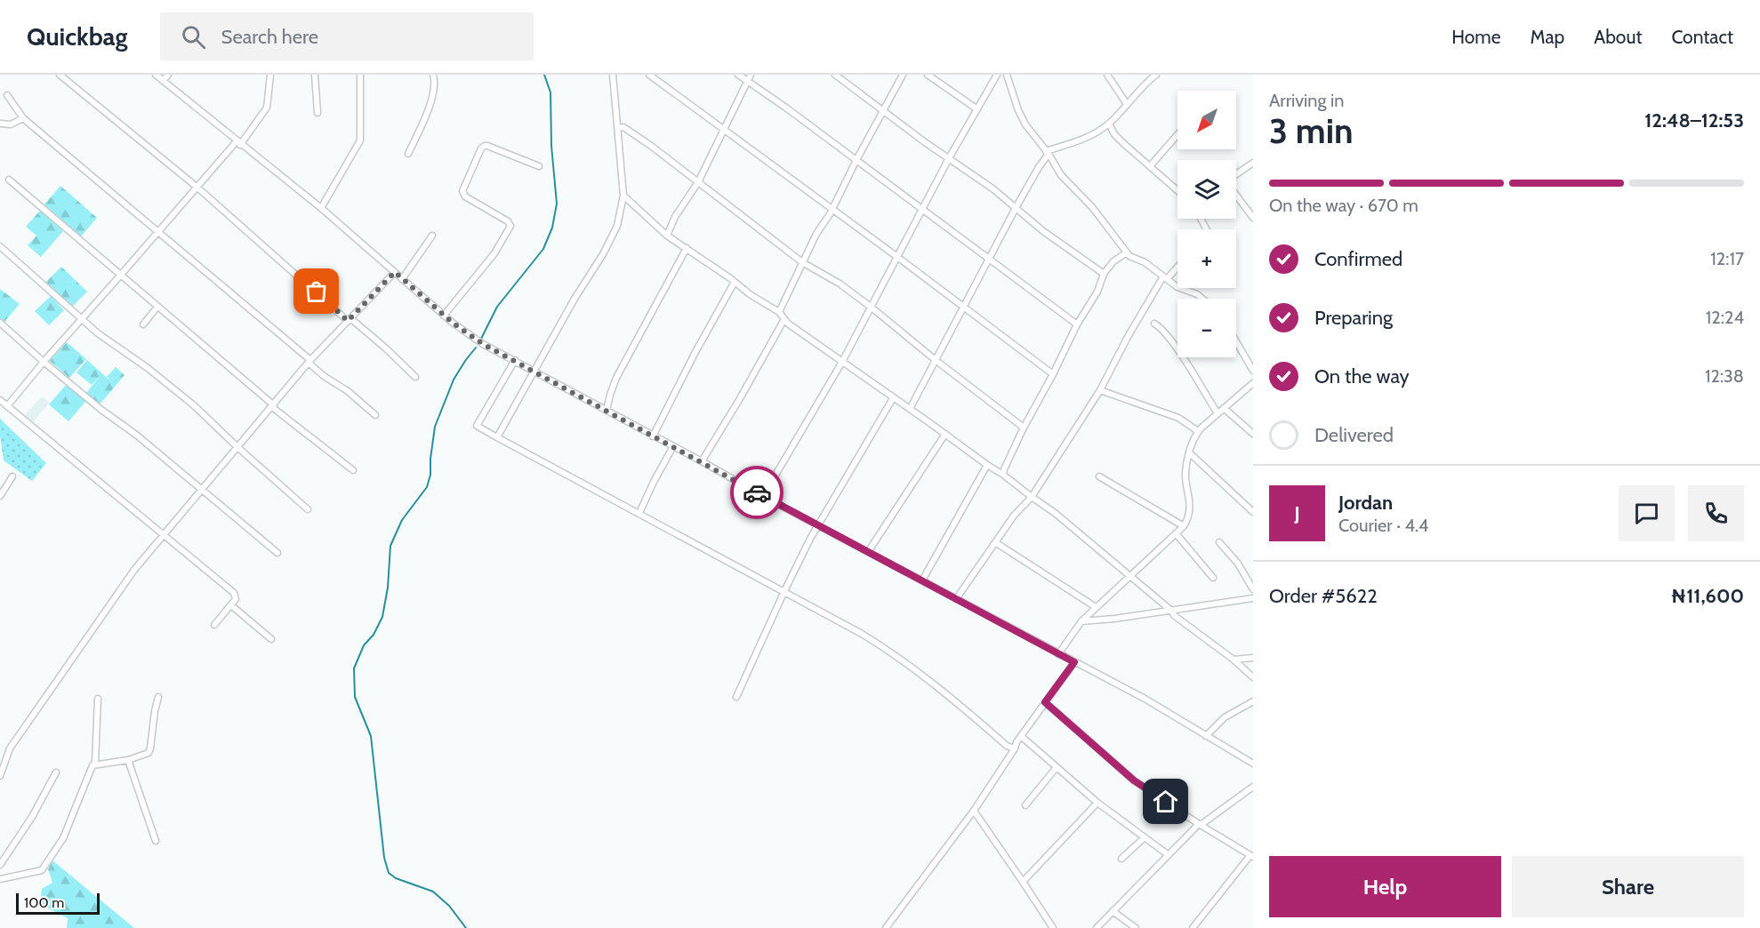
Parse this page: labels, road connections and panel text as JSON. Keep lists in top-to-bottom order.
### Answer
{
  "scale_bar": "100 m",
  "north": "bottom left",
  "page": {
    "header": "Quickbag",
    "search": "Search here",
    "nav": [
      "Home",
      "Map",
      "About",
      "Contact"
    ],
    "heading": ["3 min", "Arriving in", "12:48–12:53"],
    "panel": [
      "Jordan",
      "Courier · 4.4",
      "Order #5622",
      "₦11,600"
    ],
    "map_buttons": ["+", "−"],
    "bar": "On the way · 670 m",
    "list": [
      ["Confirmed", "12:17"],
      ["Preparing", "12:24"],
      ["On the way", "12:38"],
      "Delivered"
    ],
    "round": "J",
    "buttons": ["Help", "Share"],
    "scale": "100 m"
  }
}
